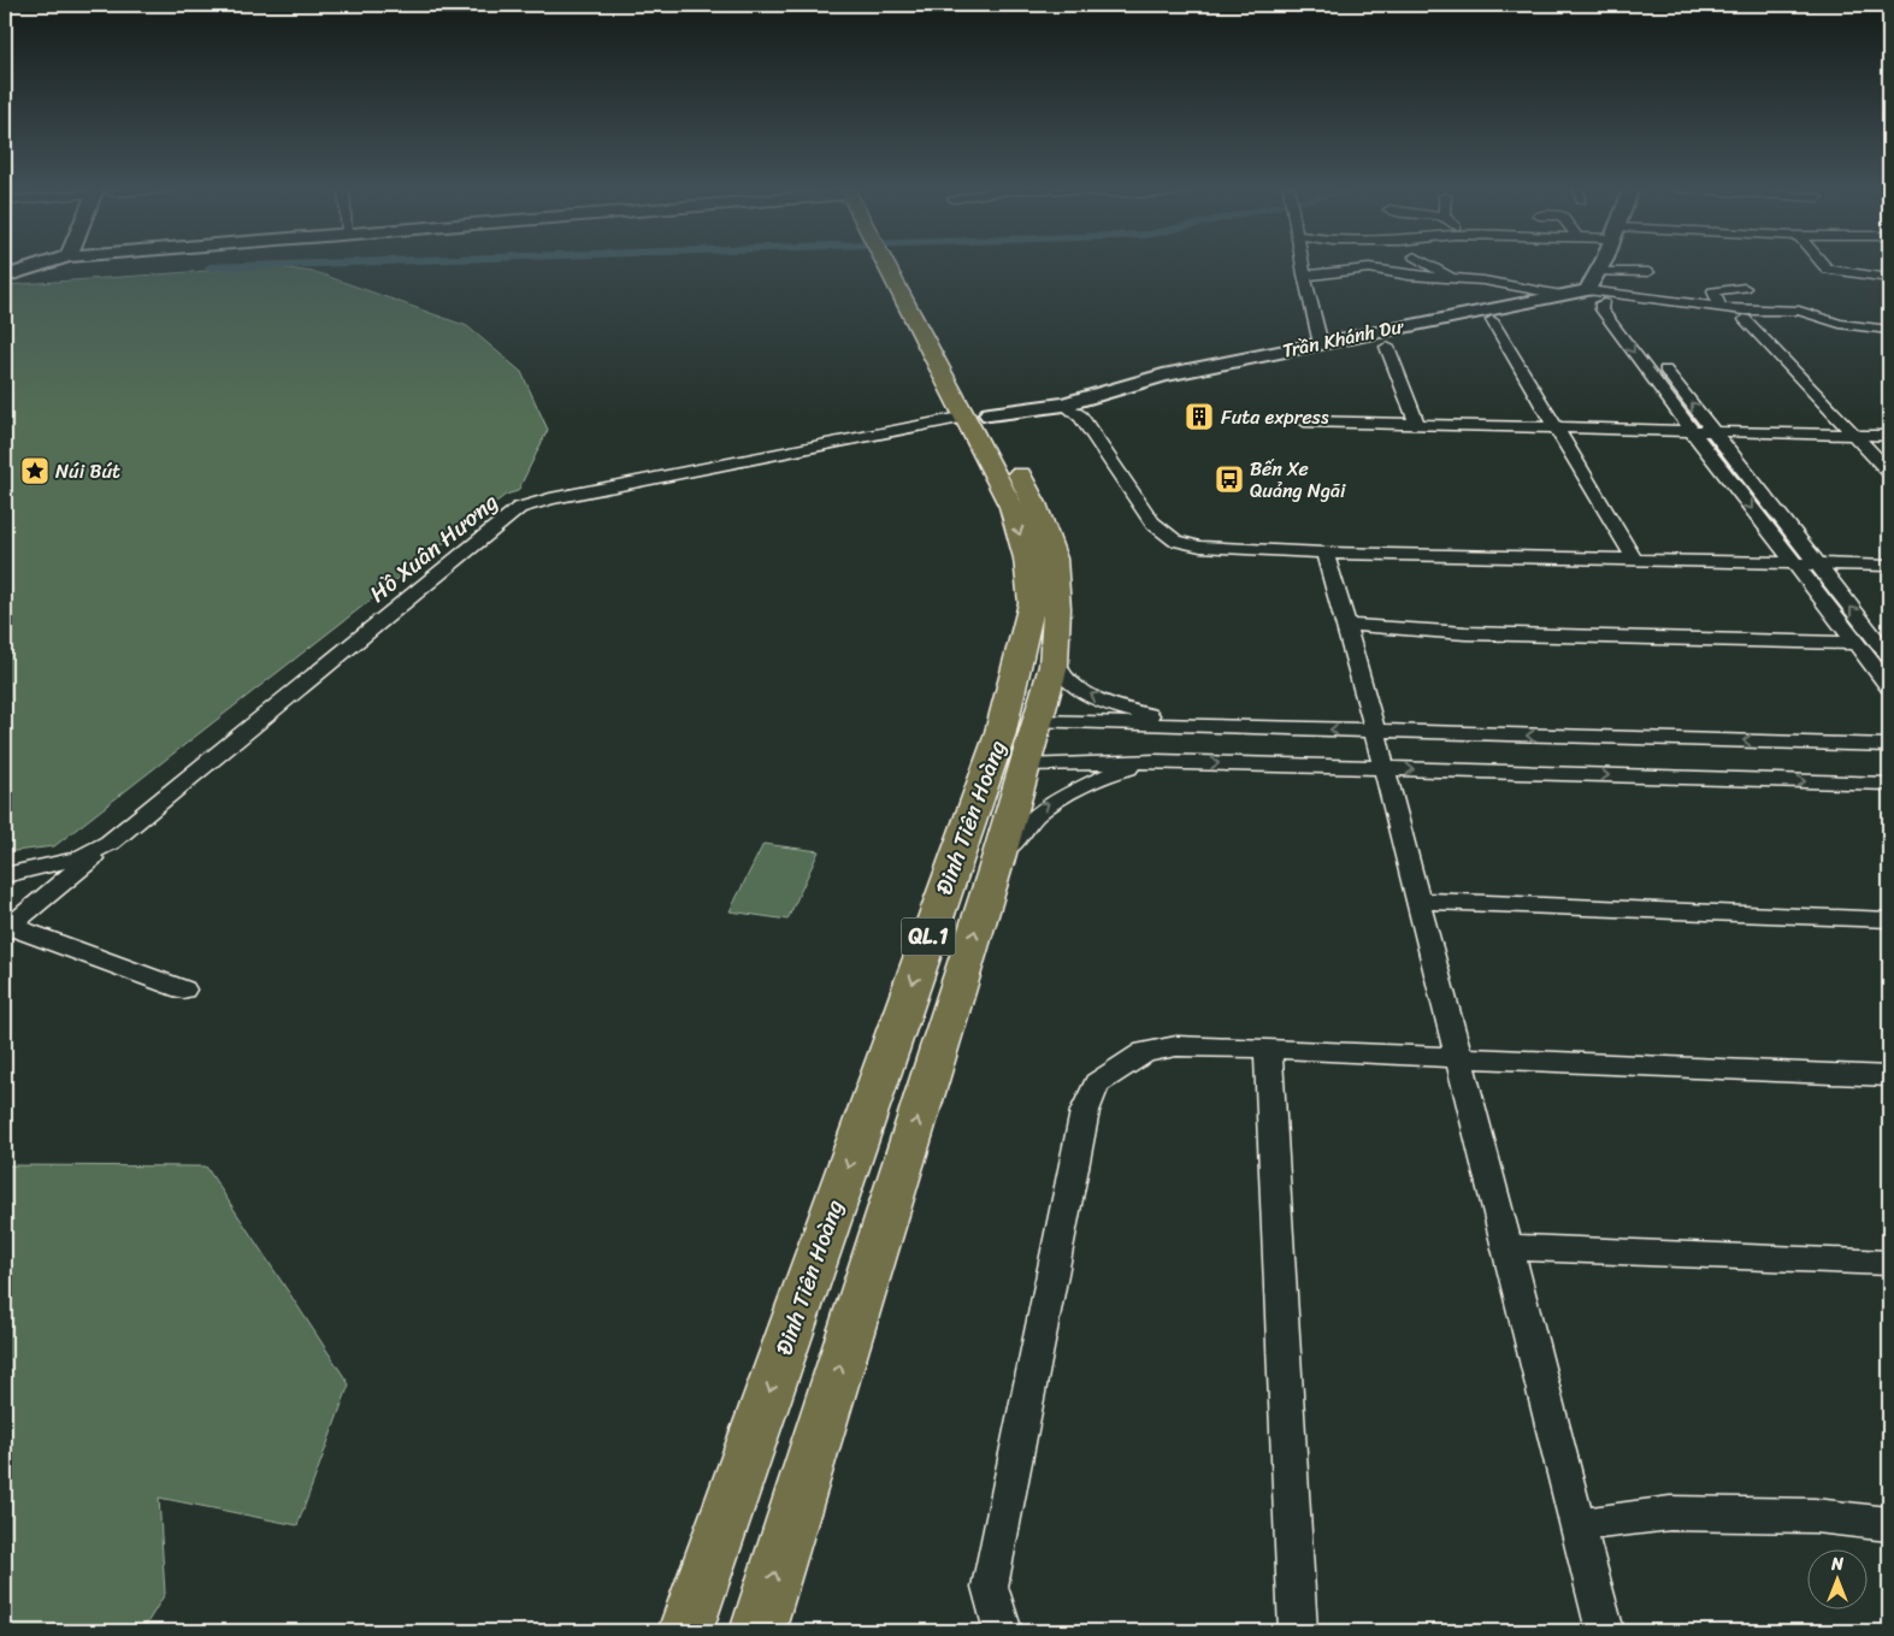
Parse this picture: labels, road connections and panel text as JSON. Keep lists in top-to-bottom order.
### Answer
{
  "streets": {
    "highway": ["Đinh Tiên Hoàng", "QL.1"],
    "street": ["Trần Khánh Dư", "Hồ Xuân Hương"]
  },
  "crossings": [
    ["Trần Khánh Dư", "Hồ Xuân Hương"],
    ["Trần Khánh Dư", "Đinh Tiên Hoàng"],
    ["Hồ Xuân Hương", "Đinh Tiên Hoàng"]
  ],
  "places": {
    "building": ["Futa express"],
    "place": ["Núi Bút"],
    "bus stop": ["Bến Xe Quảng Ngãi"]
  },
  "north": "top"
}
